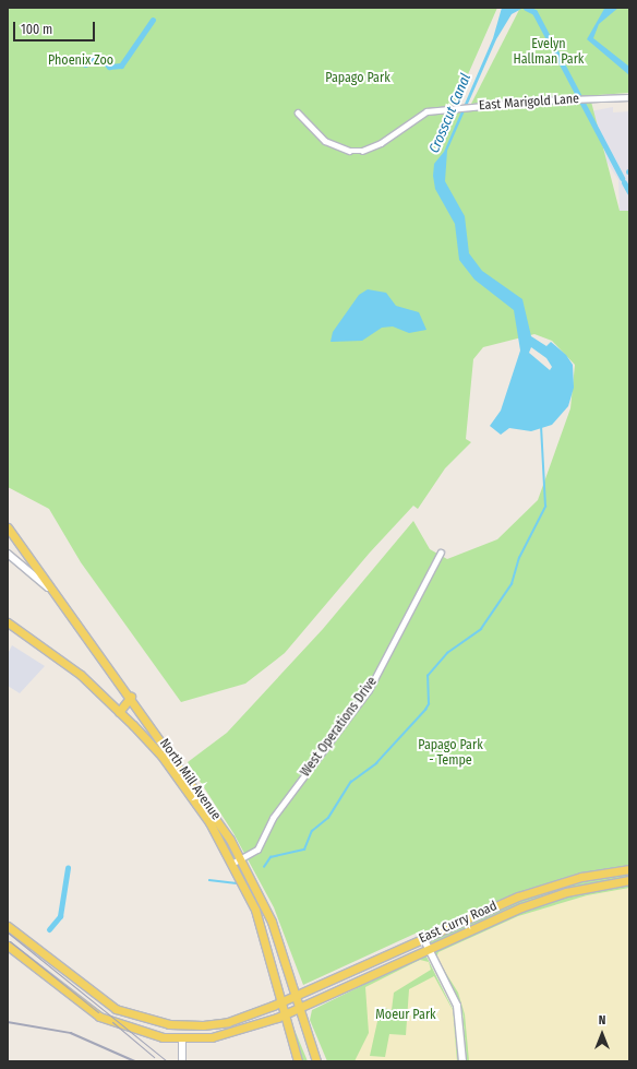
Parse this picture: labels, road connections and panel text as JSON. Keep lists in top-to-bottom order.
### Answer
{
  "streets": {
    "main road": ["North Mill Avenue", "East Curry Road"],
    "street": ["East Marigold Lane", "West Operations Drive"]
  },
  "crossings": [
    ["West Operations Drive", "North Mill Avenue"],
    ["North Mill Avenue", "East Curry Road"]
  ],
  "water": ["Crosscut Canal"],
  "parks": [
    "Evelyn Hallman Park",
    "Phoenix Zoo",
    "Papago Park",
    "Papago Park - Tempe",
    "Moeur Park"
  ],
  "scale_bar": "100 m",
  "north": "top"
}
